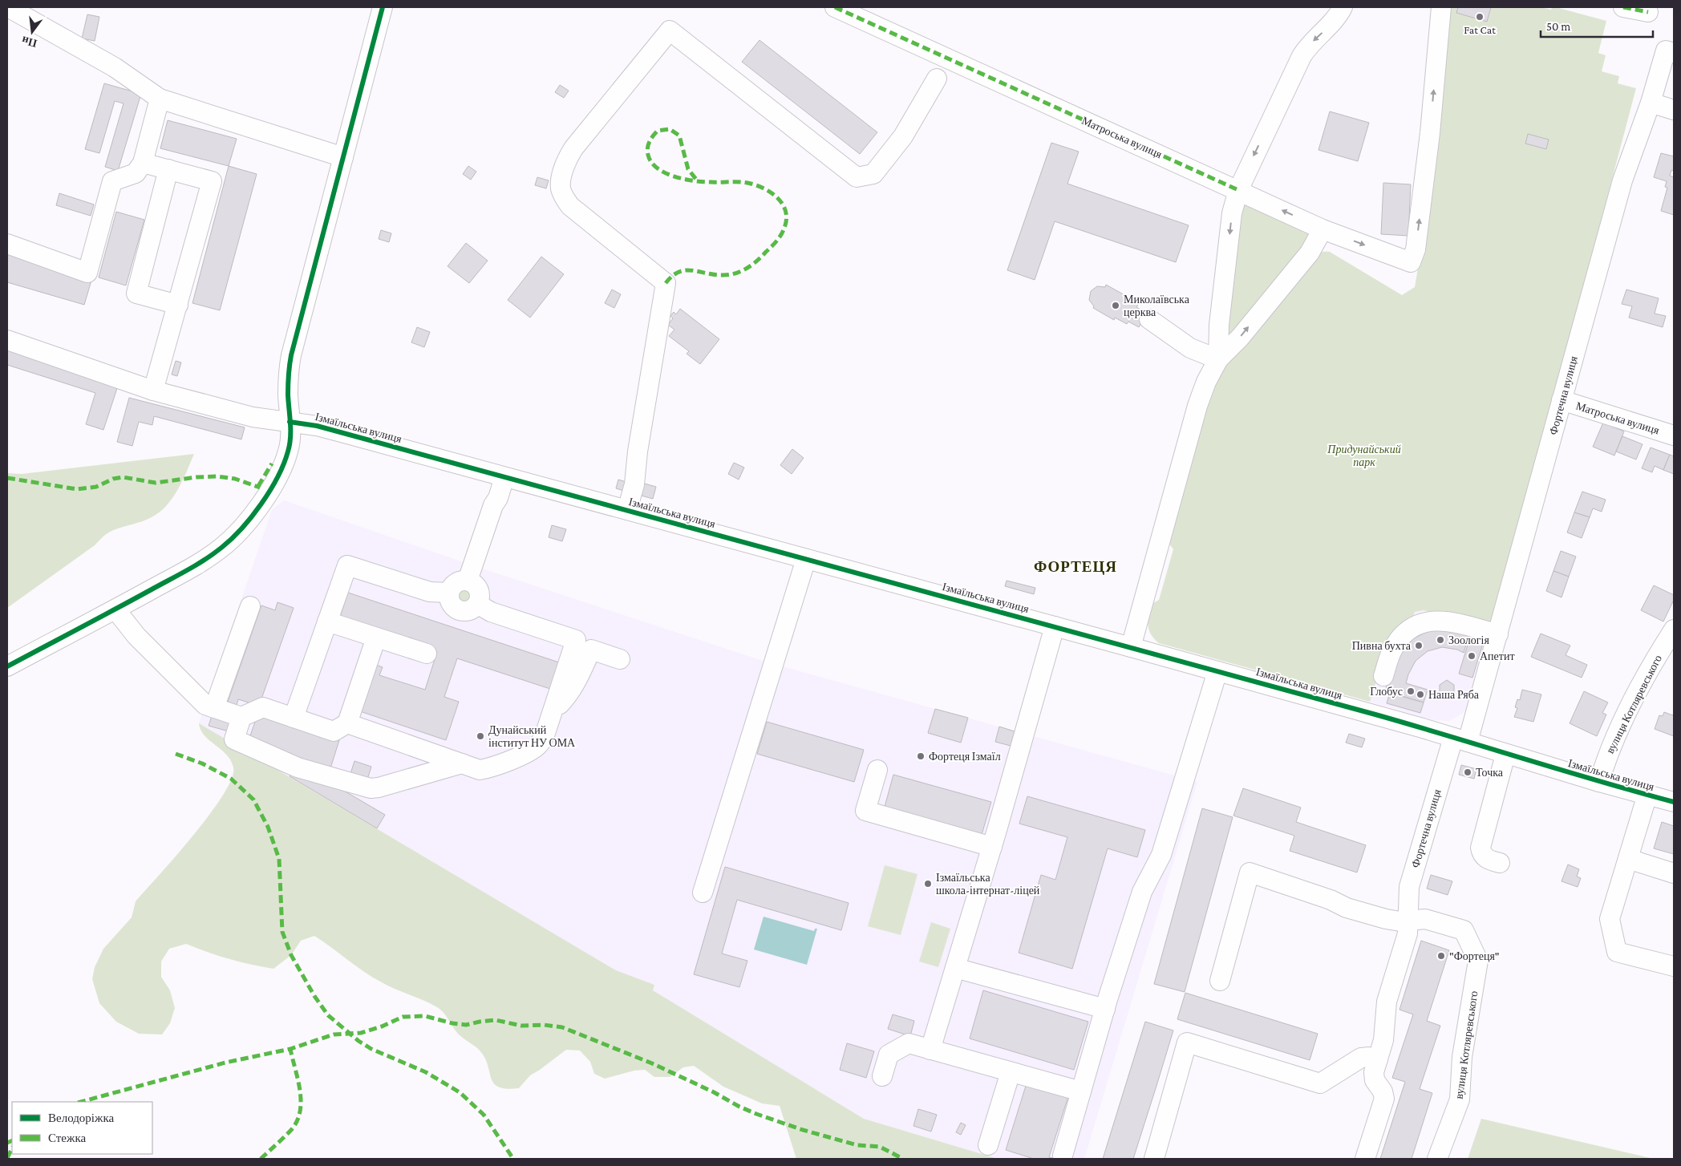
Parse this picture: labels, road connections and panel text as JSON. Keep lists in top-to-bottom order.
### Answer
{
  "streets": {
    "street": [
      "Матроська вулиця",
      "Фортечна вулиця",
      "Ізмаїльська вулиця",
      "вулиця Котляревського"
    ]
  },
  "crossings": [
    ["Матроська вулиця", "Фортечна вулиця"],
    ["Фортечна вулиця", "Ізмаїльська вулиця"],
    ["Фортечна вулиця", "вулиця Котляревського"],
    ["Ізмаїльська вулиця", "вулиця Котляревського"]
  ],
  "districts": ["ФОРТЕЦЯ"],
  "parks": ["Придунайський парк"],
  "places": [
    "Fat Cat",
    "Миколаївська церква",
    "Зоологія",
    "Пивна бухта",
    "Апетит",
    "Глобус",
    "Наша Ряба",
    "Дунайський інститут НУ ОМА",
    "Фортеця Ізмаїл",
    "Точка",
    "Ізмаїльська школа-інтернат-ліцей",
    "\"Фортеця\""
  ],
  "legend": ["Велодоріжка", "Стежка"],
  "scale_bar": "50 m",
  "north": "bottom"
}
